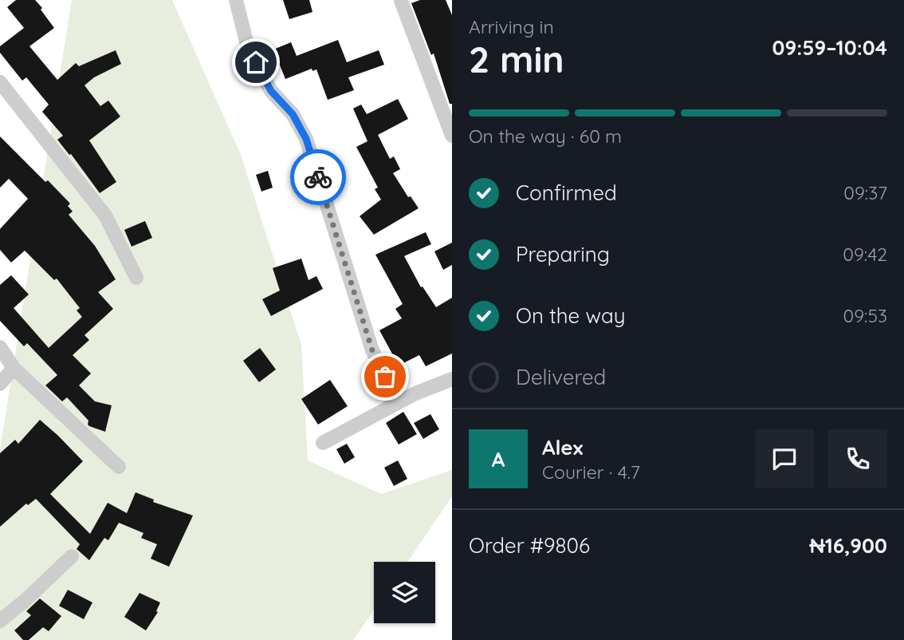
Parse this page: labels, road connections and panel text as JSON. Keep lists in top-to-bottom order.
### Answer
{
  "page": {
    "heading": ["2 min", "Arriving in", "09:59–10:04"],
    "panel": [
      "Alex",
      "Courier · 4.7",
      "Order #9806",
      "₦16,900"
    ],
    "bar": "On the way · 60 m",
    "list": [
      ["Confirmed", "09:37"],
      ["Preparing", "09:42"],
      ["On the way", "09:53"],
      "Delivered"
    ],
    "round": "A"
  }
}
